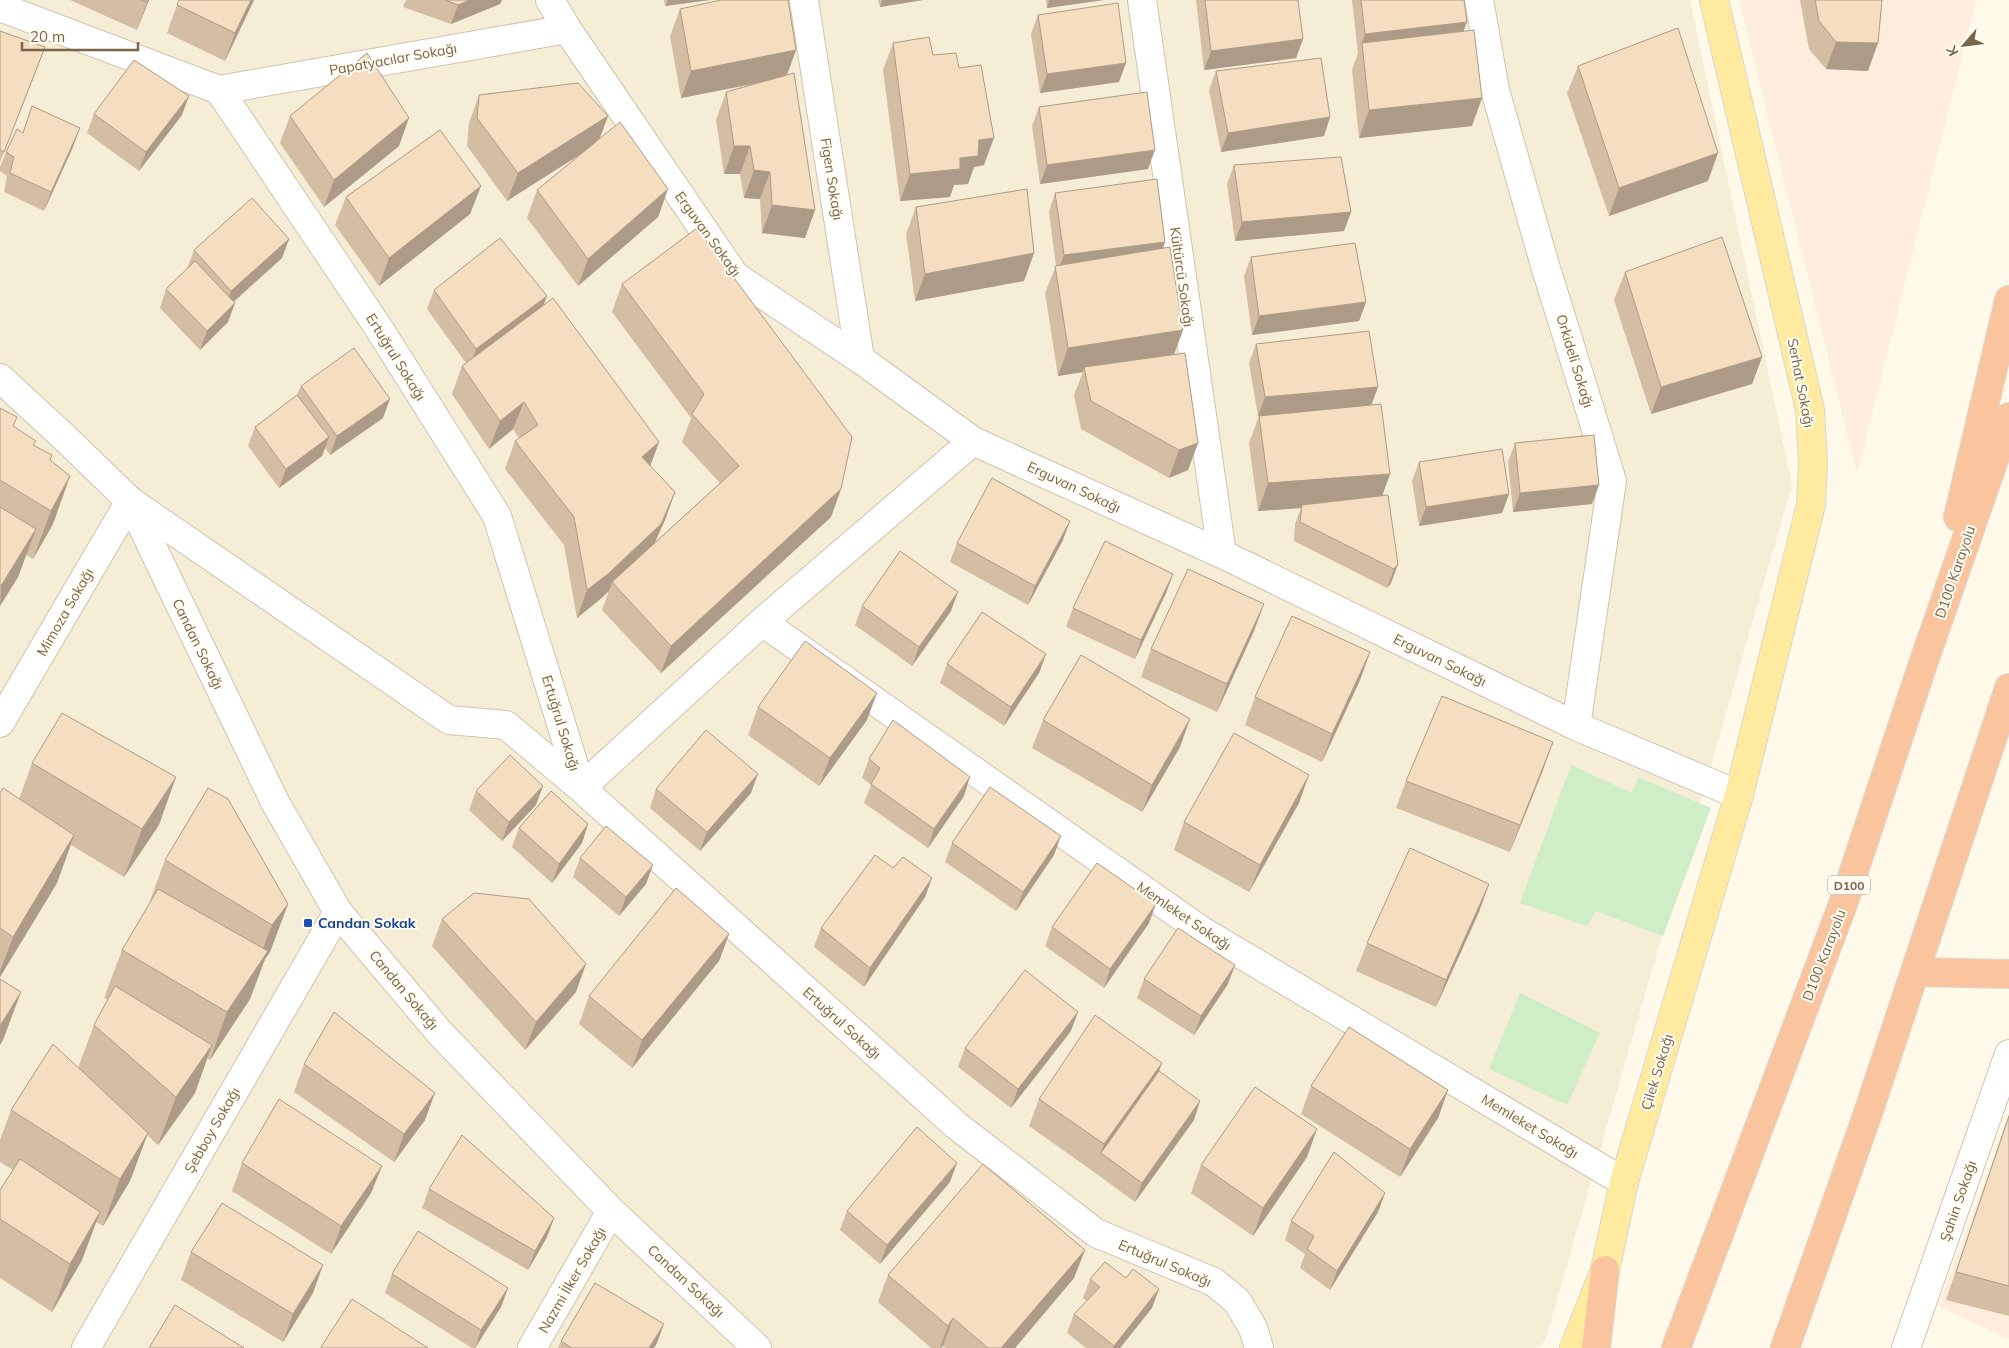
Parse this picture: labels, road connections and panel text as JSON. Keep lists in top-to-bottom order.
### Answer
{
  "streets": {
    "highway": ["D100 Karayolu", "D100"],
    "main road": ["Serhat Sokağı", "Çilek Sokağı"],
    "street": [
      "Papatyacılar Sokağı",
      "Figen Sokağı",
      "Erguvan Sokağı",
      "Kültürcü Sokağı",
      "Ertuğrul Sokağı",
      "Orkideli Sokağı",
      "Mimoza Sokağı",
      "Candan Sokağı",
      "Memleket Sokağı",
      "Şebboy Sokağı",
      "Şahin Sokağı",
      "Nazmi İlker Sokağı"
    ]
  },
  "crossings": [
    ["Papatyacılar Sokağı", "Erguvan Sokağı"],
    ["Papatyacılar Sokağı", "Ertuğrul Sokağı"],
    ["Figen Sokağı", "Erguvan Sokağı"],
    ["Erguvan Sokağı", "Kültürcü Sokağı"],
    ["Erguvan Sokağı", "Orkideli Sokağı"],
    ["Erguvan Sokağı", "Serhat Sokağı"],
    ["Erguvan Sokağı", "Çilek Sokağı"],
    ["Ertuğrul Sokağı", "Candan Sokağı"],
    ["Serhat Sokağı", "Çilek Sokağı"],
    ["Mimoza Sokağı", "Candan Sokağı"],
    ["Candan Sokağı", "Şebboy Sokağı"],
    ["Candan Sokağı", "Nazmi İlker Sokağı"],
    ["Memleket Sokağı", "Çilek Sokağı"]
  ],
  "places": {
    "transit": ["Candan Sokak"]
  },
  "scale_bar": "20 m",
  "north": "bottom left"
}
